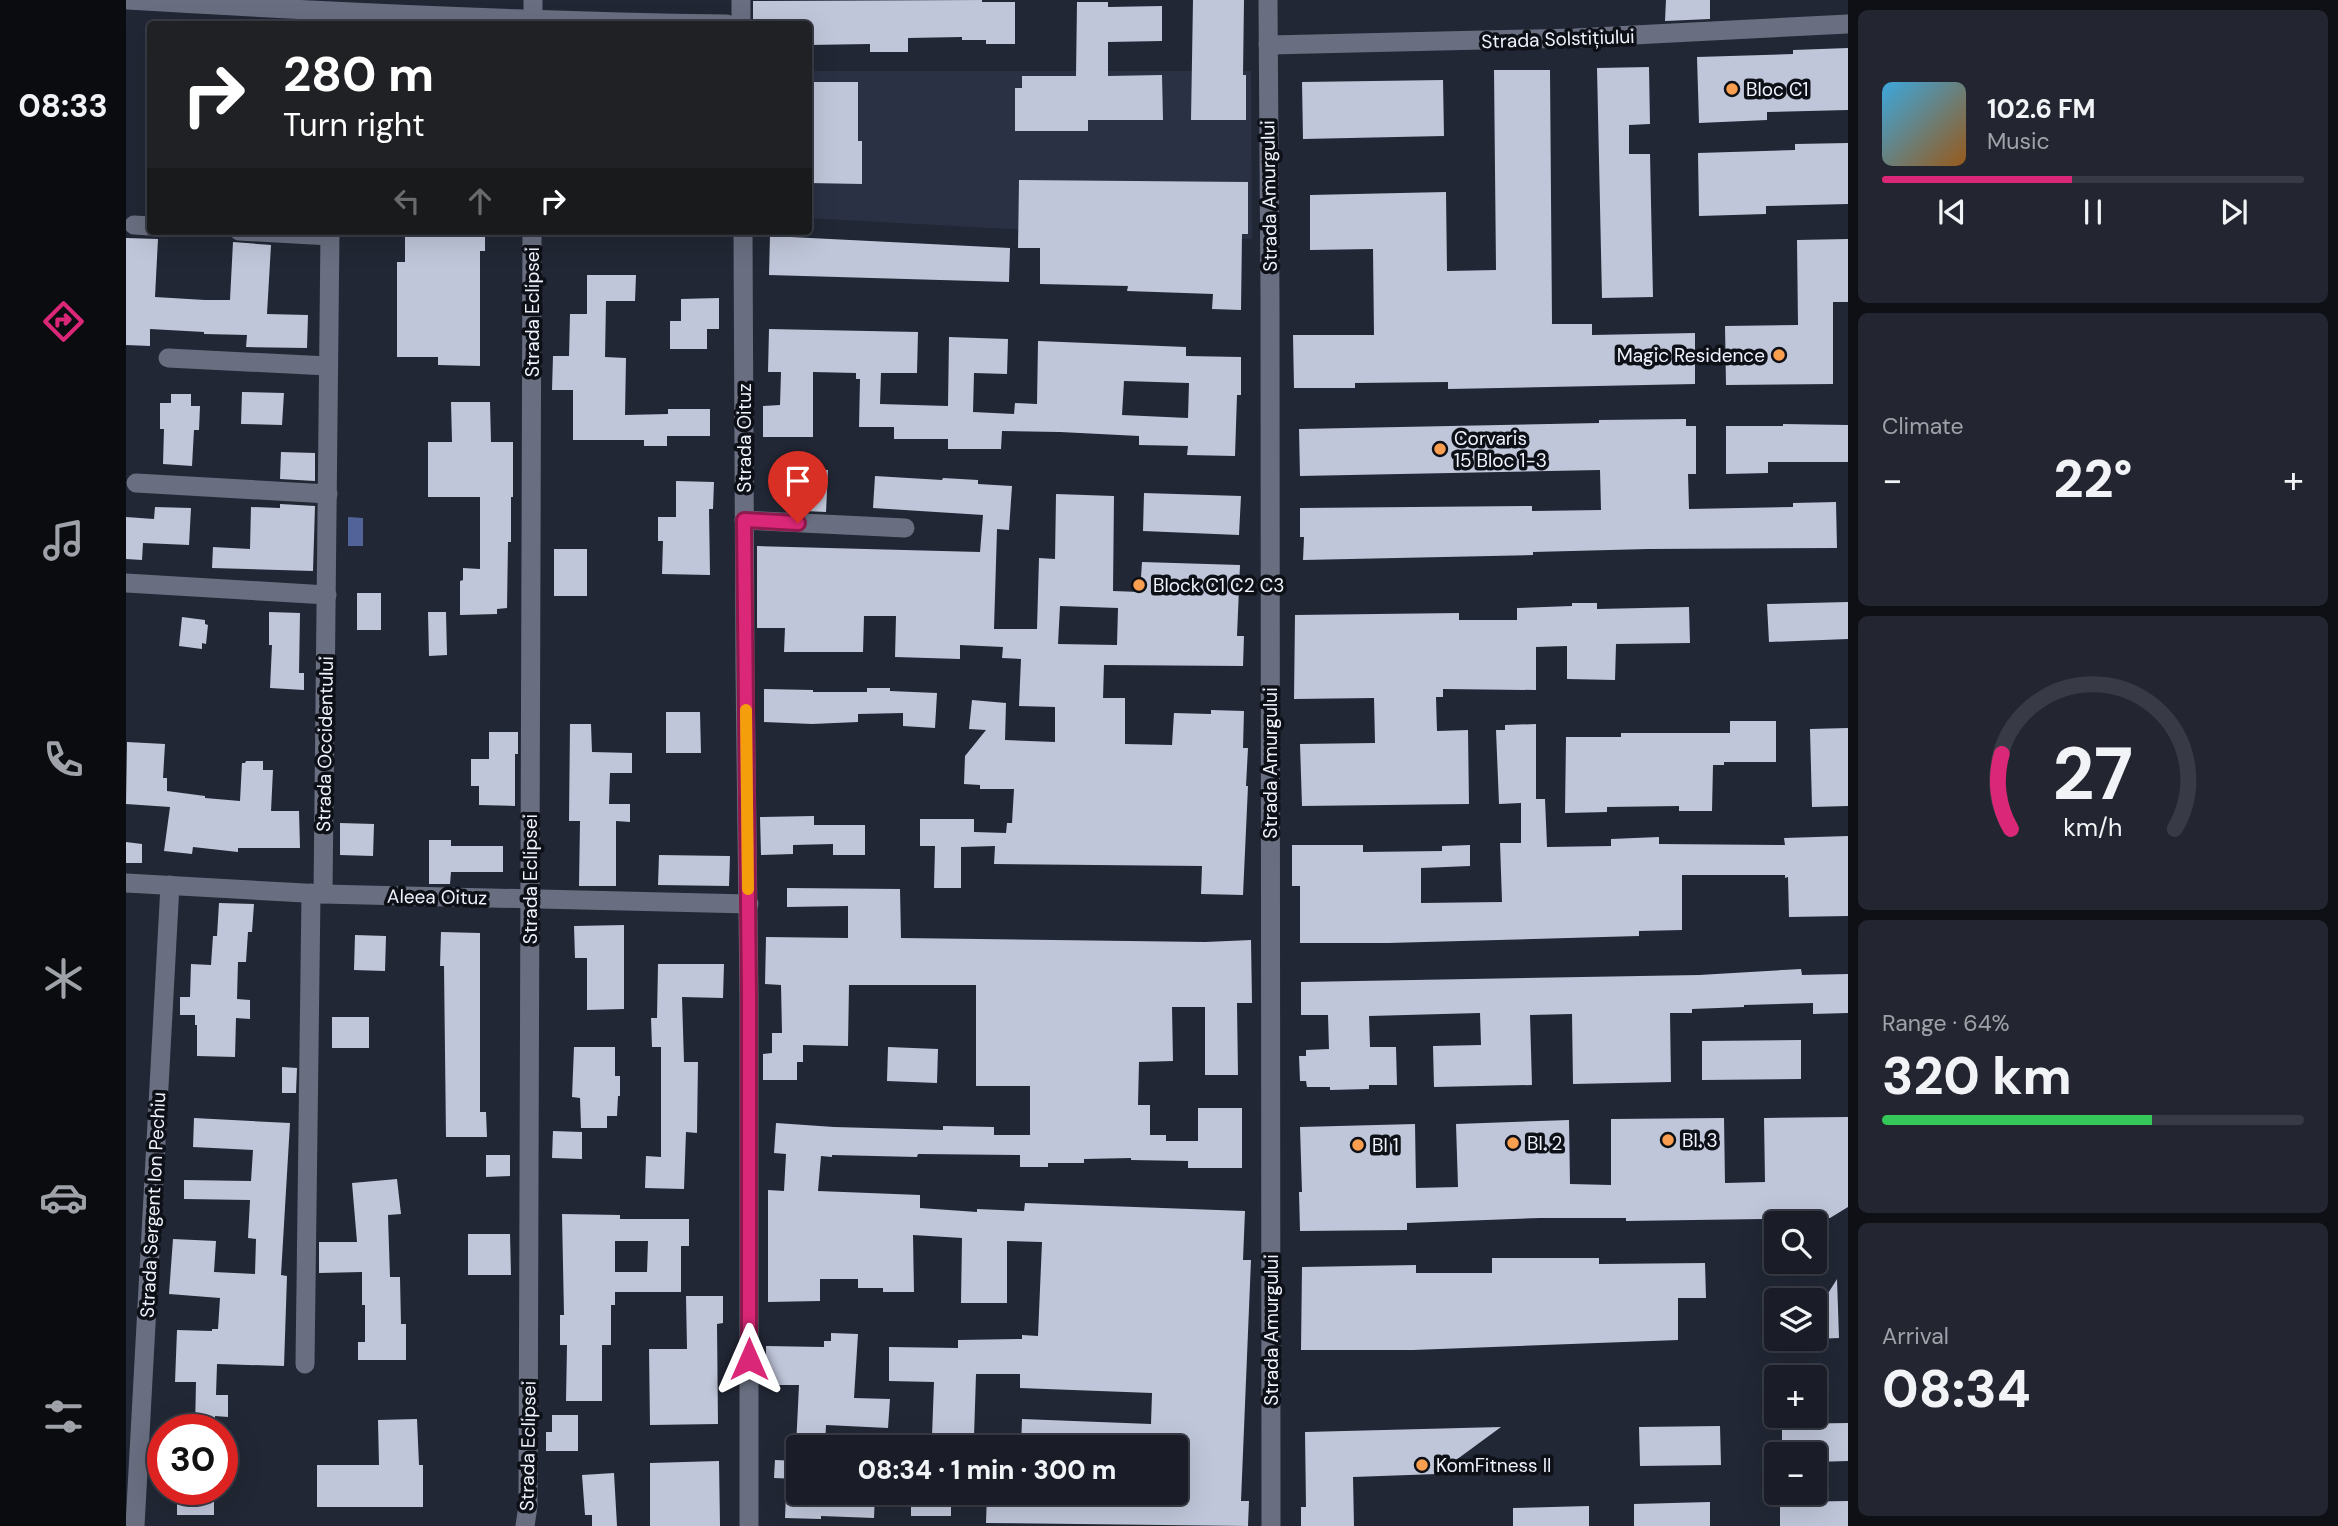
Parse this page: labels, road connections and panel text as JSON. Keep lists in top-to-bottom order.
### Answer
{
  "streets": {
    "street": [
      "Strada Solstițiului",
      "Strada Amurgului",
      "Strada Eclipsei",
      "Strada Oituz",
      "Strada Occidentului",
      "Aleea Oituz",
      "Strada Sergent Ion Pechiu"
    ]
  },
  "crossings": [
    ["Strada Solstițiului", "Strada Amurgului"],
    ["Strada Eclipsei", "Aleea Oituz"],
    ["Strada Oituz", "Aleea Oituz"],
    ["Strada Occidentului", "Aleea Oituz"],
    ["Aleea Oituz", "Strada Sergent Ion Pechiu"]
  ],
  "places": [
    "Bloc C1",
    "Magic Residence",
    "Corvaris 15 Bloc 1-3",
    "Block C1 C2 C3",
    "Bl. 3",
    "Bl. 2",
    "Bl 1",
    "KomFitness II"
  ],
  "page": {
    "tabs": "08:33",
    "turn": ["280 m", "Turn right"],
    "song": ["102.6 FM", "Music"],
    "tile": [
      "Climate",
      ["Range · 64%", "320 km"],
      ["Arrival", "08:34"]
    ],
    "heat": ["−", "22°", "+"],
    "map_buttons": ["+", "−"],
    "limit": "30",
    "trip": "08:34 · 1 min · 300 m",
    "gauge": ["27", "km/h"]
  }
}
